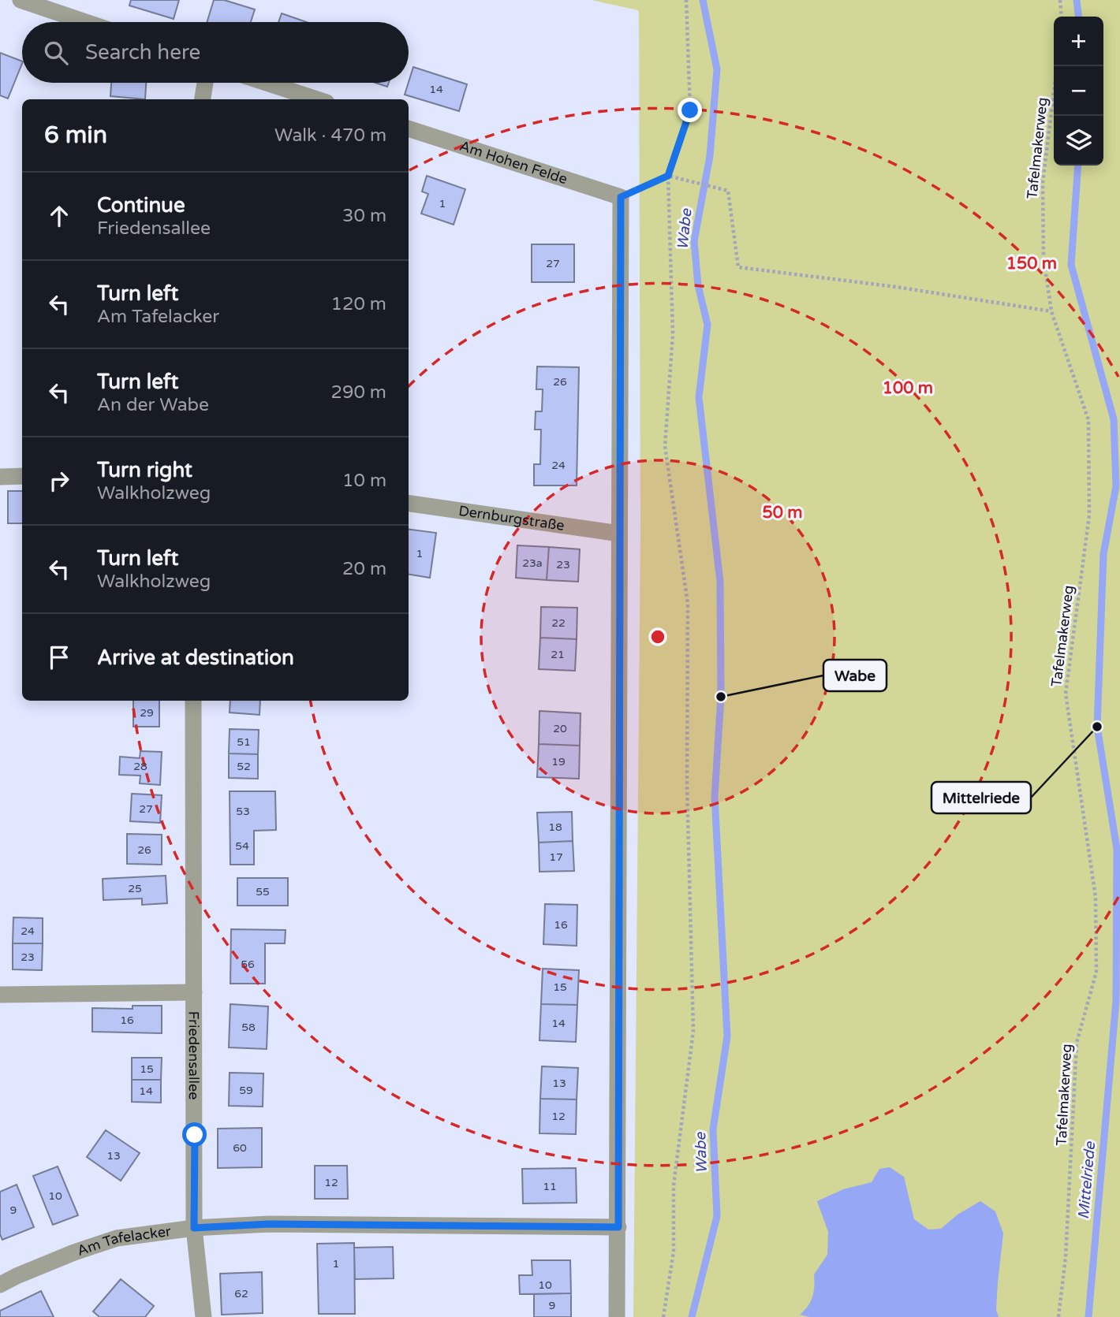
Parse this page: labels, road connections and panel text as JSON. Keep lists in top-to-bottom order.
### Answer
{
  "streets": {
    "street": [
      "Am Hohen Felde",
      "Dernburgstraße",
      "Friedensallee",
      "Am Tafelacker"
    ],
    "path": ["Tafelmakerweg"]
  },
  "crossings": [
    ["Friedensallee", "Am Tafelacker"]
  ],
  "water": ["Wabe", "Mittelriede"],
  "places": ["Wabe", "Mittelriede"],
  "house_numbers": [
    "14",
    "1",
    "27",
    "26",
    "24",
    "1",
    "23a",
    "23",
    "22",
    "21",
    "29",
    "20",
    "51",
    "19",
    "28",
    "52",
    "27",
    "53",
    "18",
    "54",
    "26",
    "17",
    "25",
    "55",
    "16",
    "24",
    "23",
    "56",
    "15",
    "16",
    "14",
    "58",
    "15",
    "13",
    "59",
    "14",
    "12",
    "60",
    "13",
    "12",
    "11",
    "10",
    "9",
    "1",
    "10",
    "62",
    "9"
  ],
  "page": {
    "map_buttons": ["+", "−"],
    "search": "Search here",
    "heading": ["6 min", "Walk · 470 m"],
    "list": [
      ["Continue", "Friedensallee", "30 m"],
      ["Turn left", "Am Tafelacker", "120 m"],
      ["Turn left", "An der Wabe", "290 m"],
      ["Turn right", "Walkholzweg", "10 m"],
      ["Turn left", "Walkholzweg", "20 m"],
      "Arrive at destination"
    ]
  },
  "rings": ["150 m", "100 m", "50 m"]
}
